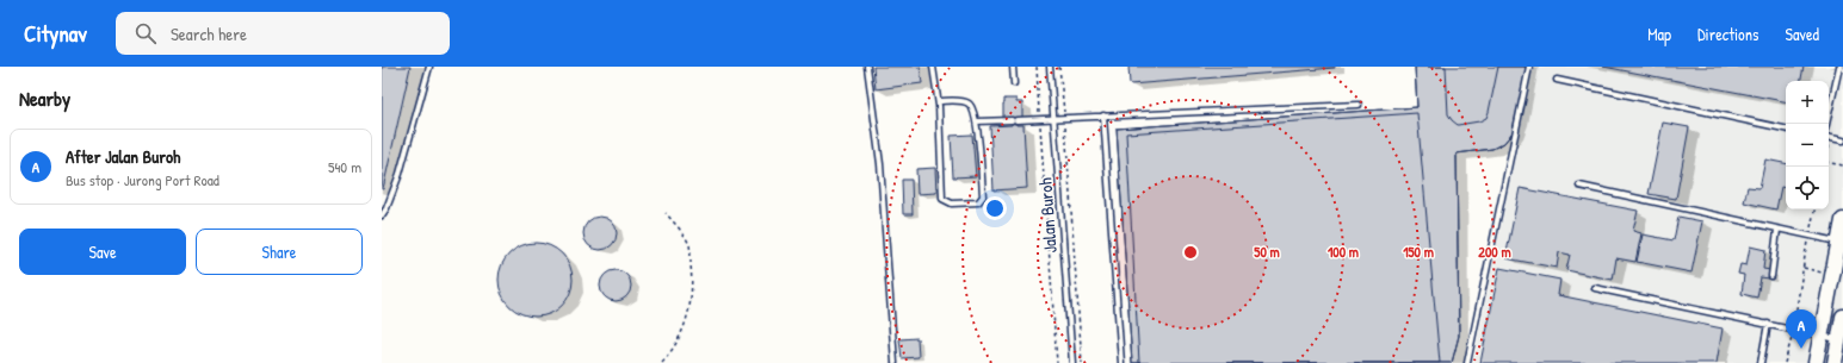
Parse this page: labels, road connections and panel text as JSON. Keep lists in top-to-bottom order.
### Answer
{
  "streets": {
    "lane": ["Jalan Buroh"]
  },
  "page": {
    "header": "Citynav",
    "search": "Search here",
    "nav": ["Map", "Directions", "Saved"],
    "heading": "Nearby",
    "map_buttons": ["+", "−"],
    "list": [
      {
        "mark": "A",
        "name": "After Jalan Buroh",
        "note": "Bus stop · Jurong Port Road",
        "value": "540 m"
      }
    ],
    "buttons": ["Save", "Share"],
    "pins": "A"
  },
  "rings": [
    "50 m",
    "100 m",
    "150 m",
    "200 m"
  ]
}
